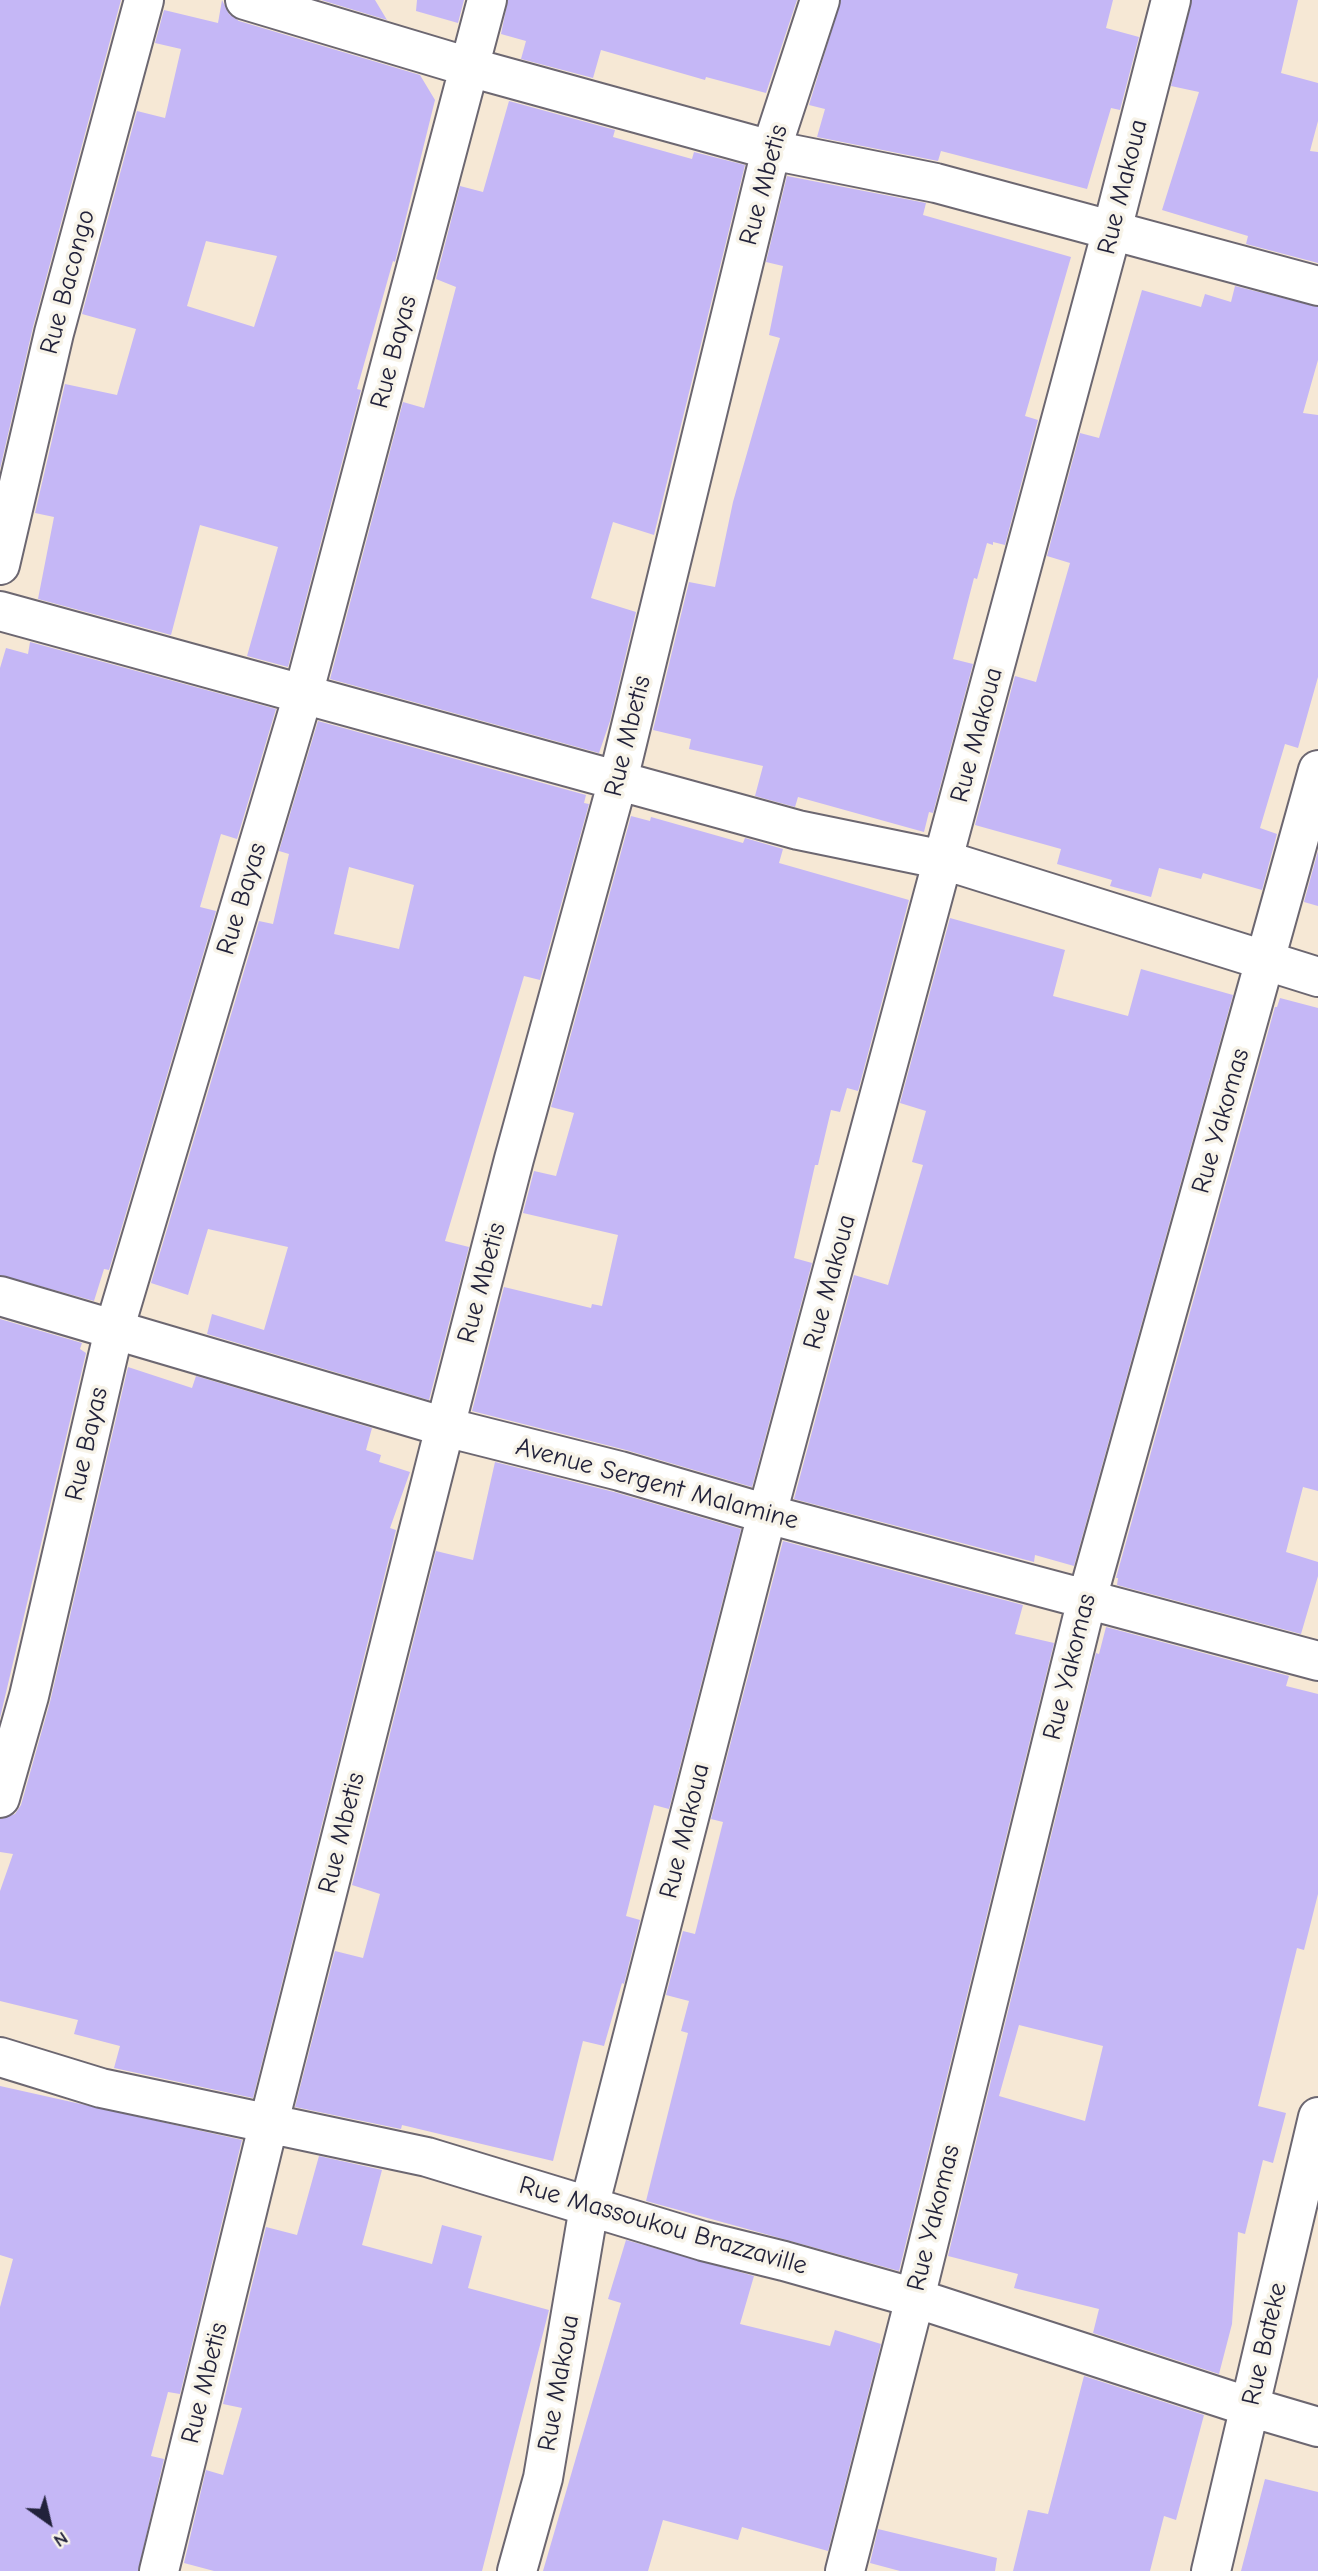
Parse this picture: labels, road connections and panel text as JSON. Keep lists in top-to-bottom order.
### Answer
{
  "streets": {
    "street": [
      "Rue Mbetis",
      "Rue Makoua",
      "Rue Bacongo",
      "Rue Bayas",
      "Rue Yakomas",
      "Avenue Sergent Malamine",
      "Rue Massoukou Brazzaville",
      "Rue Bateke"
    ]
  },
  "crossings": [
    ["Rue Mbetis", "Avenue Sergent Malamine"],
    ["Rue Mbetis", "Rue Massoukou Brazzaville"],
    ["Rue Makoua", "Avenue Sergent Malamine"],
    ["Rue Makoua", "Rue Massoukou Brazzaville"],
    ["Rue Bayas", "Avenue Sergent Malamine"],
    ["Rue Yakomas", "Avenue Sergent Malamine"],
    ["Rue Yakomas", "Rue Massoukou Brazzaville"],
    ["Rue Massoukou Brazzaville", "Rue Bateke"]
  ],
  "north": "bottom right"
}
